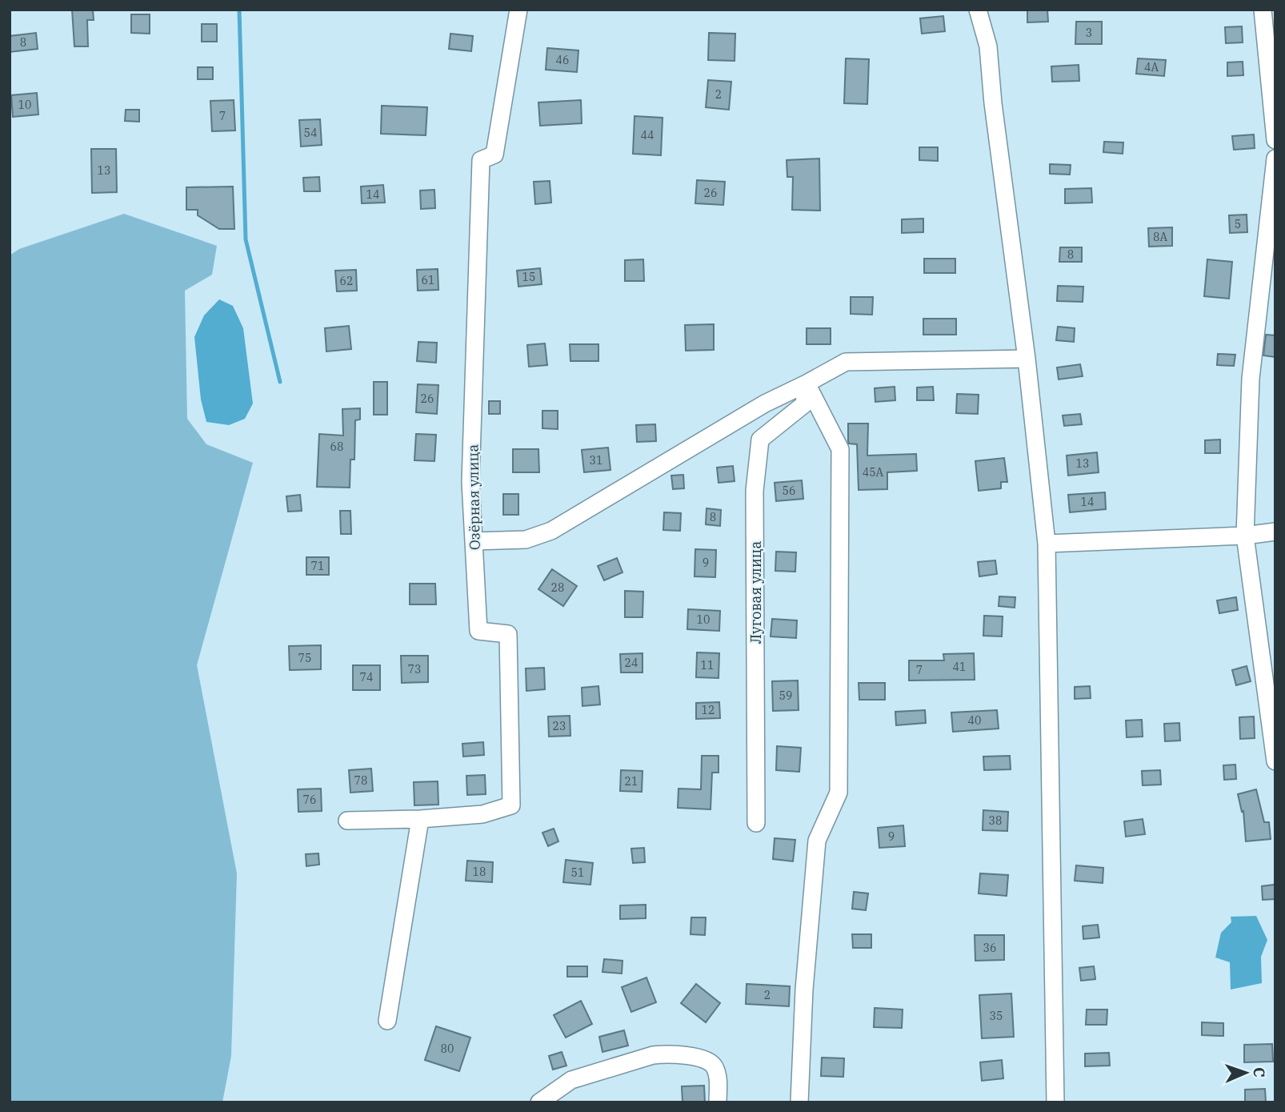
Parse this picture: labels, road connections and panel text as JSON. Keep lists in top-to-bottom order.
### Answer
{
  "streets": {
    "street": ["Озёрная улица", "Луговая улица"]
  },
  "house_numbers": [
    "3",
    "8",
    "46",
    "4А",
    "2",
    "10",
    "7",
    "54",
    "44",
    "13",
    "26",
    "14",
    "5",
    "8А",
    "8",
    "15",
    "61",
    "62",
    "26",
    "68",
    "31",
    "13",
    "45А",
    "56",
    "14",
    "8",
    "9",
    "71",
    "28",
    "10",
    "75",
    "24",
    "11",
    "41",
    "73",
    "7",
    "74",
    "59",
    "12",
    "40",
    "23",
    "78",
    "21",
    "76",
    "38",
    "9",
    "18",
    "51",
    "36",
    "2",
    "35",
    "80"
  ],
  "north": "right"
}
